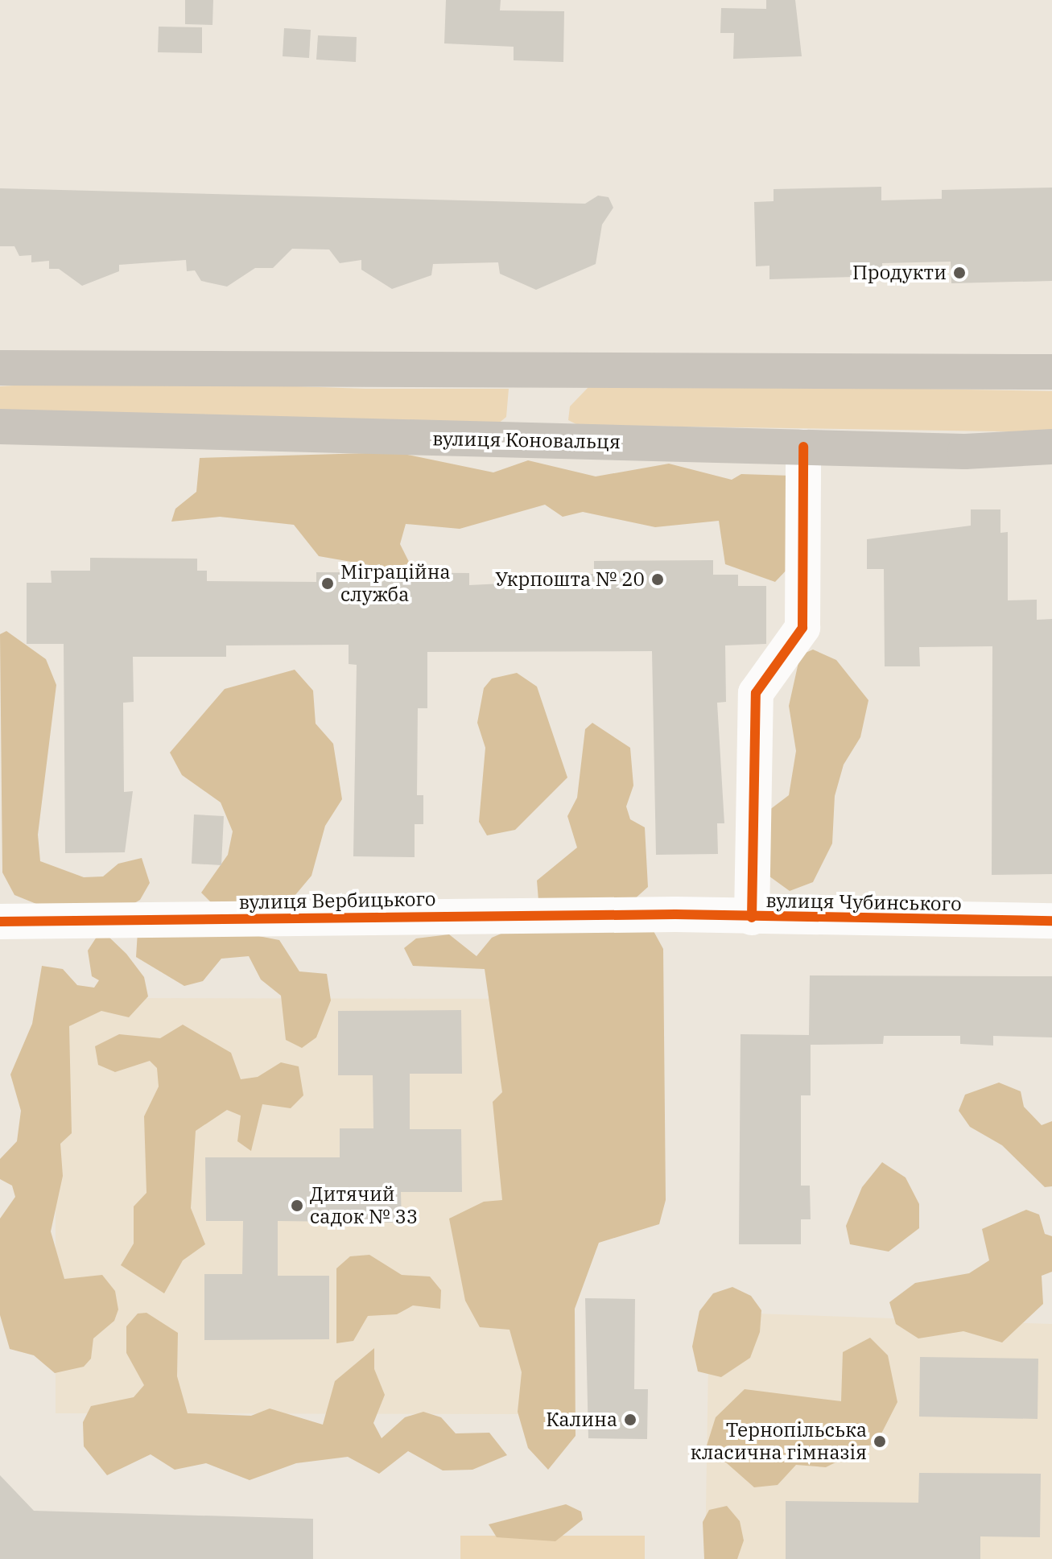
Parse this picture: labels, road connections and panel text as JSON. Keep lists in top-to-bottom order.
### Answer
{
  "streets": {
    "main road": ["вулиця Коновальця"],
    "street": ["вулиця Вербицького", "вулиця Чубинського"]
  },
  "crossings": [
    ["вулиця Вербицького", "вулиця Чубинського"]
  ],
  "places": [
    "Продукти",
    "Укрпошта № 20",
    "Міграційна служба",
    "Дитячий садок № 33",
    "Калина",
    "Тернопільська класична гімназія"
  ]
}
